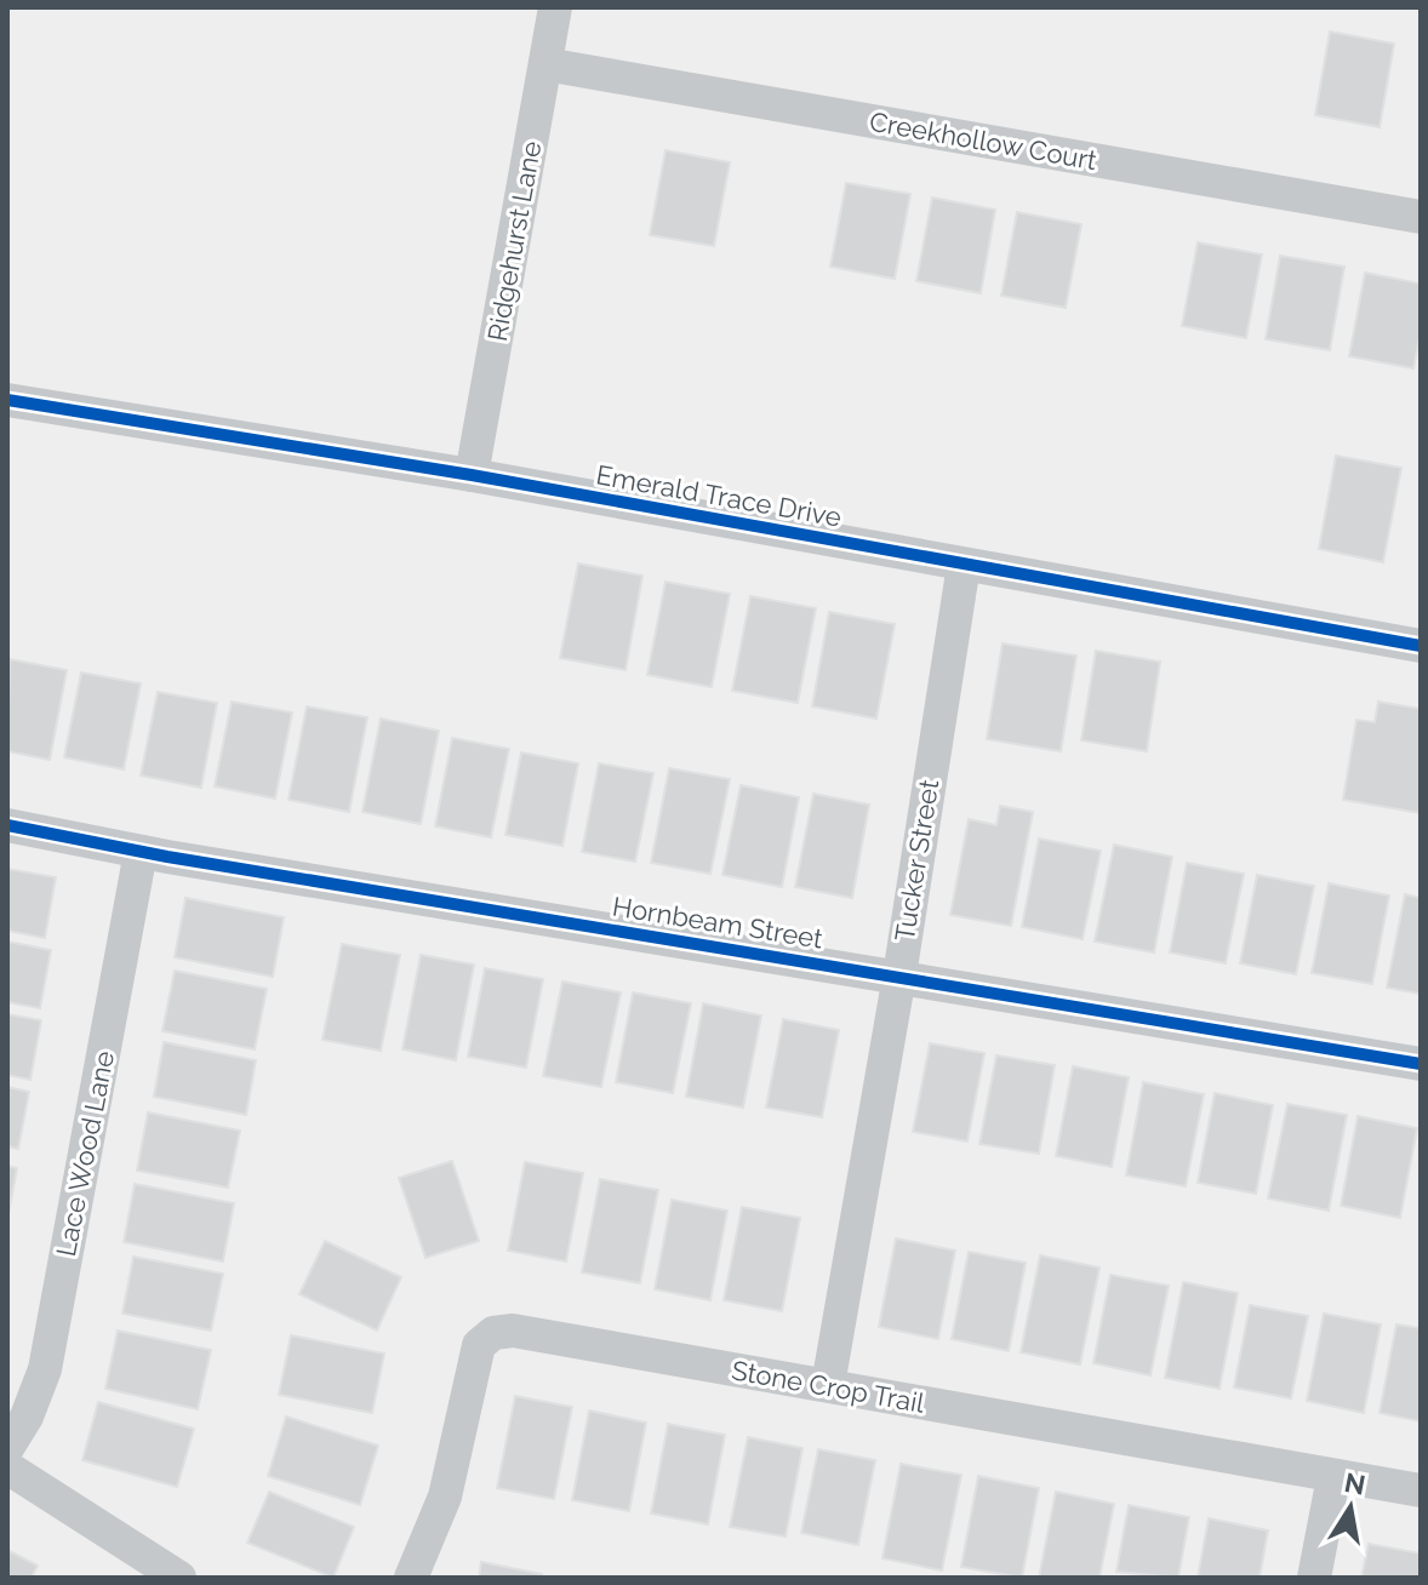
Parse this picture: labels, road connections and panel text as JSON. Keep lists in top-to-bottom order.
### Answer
{
  "streets": {
    "street": [
      "Creekhollow Court",
      "Ridgehurst Lane",
      "Emerald Trace Drive",
      "Tucker Street",
      "Hornbeam Street",
      "Lace Wood Lane",
      "Stone Crop Trail"
    ]
  },
  "crossings": [
    ["Creekhollow Court", "Ridgehurst Lane"],
    ["Ridgehurst Lane", "Emerald Trace Drive"],
    ["Emerald Trace Drive", "Tucker Street"],
    ["Tucker Street", "Hornbeam Street"],
    ["Tucker Street", "Stone Crop Trail"],
    ["Hornbeam Street", "Lace Wood Lane"]
  ],
  "north": "top"
}
